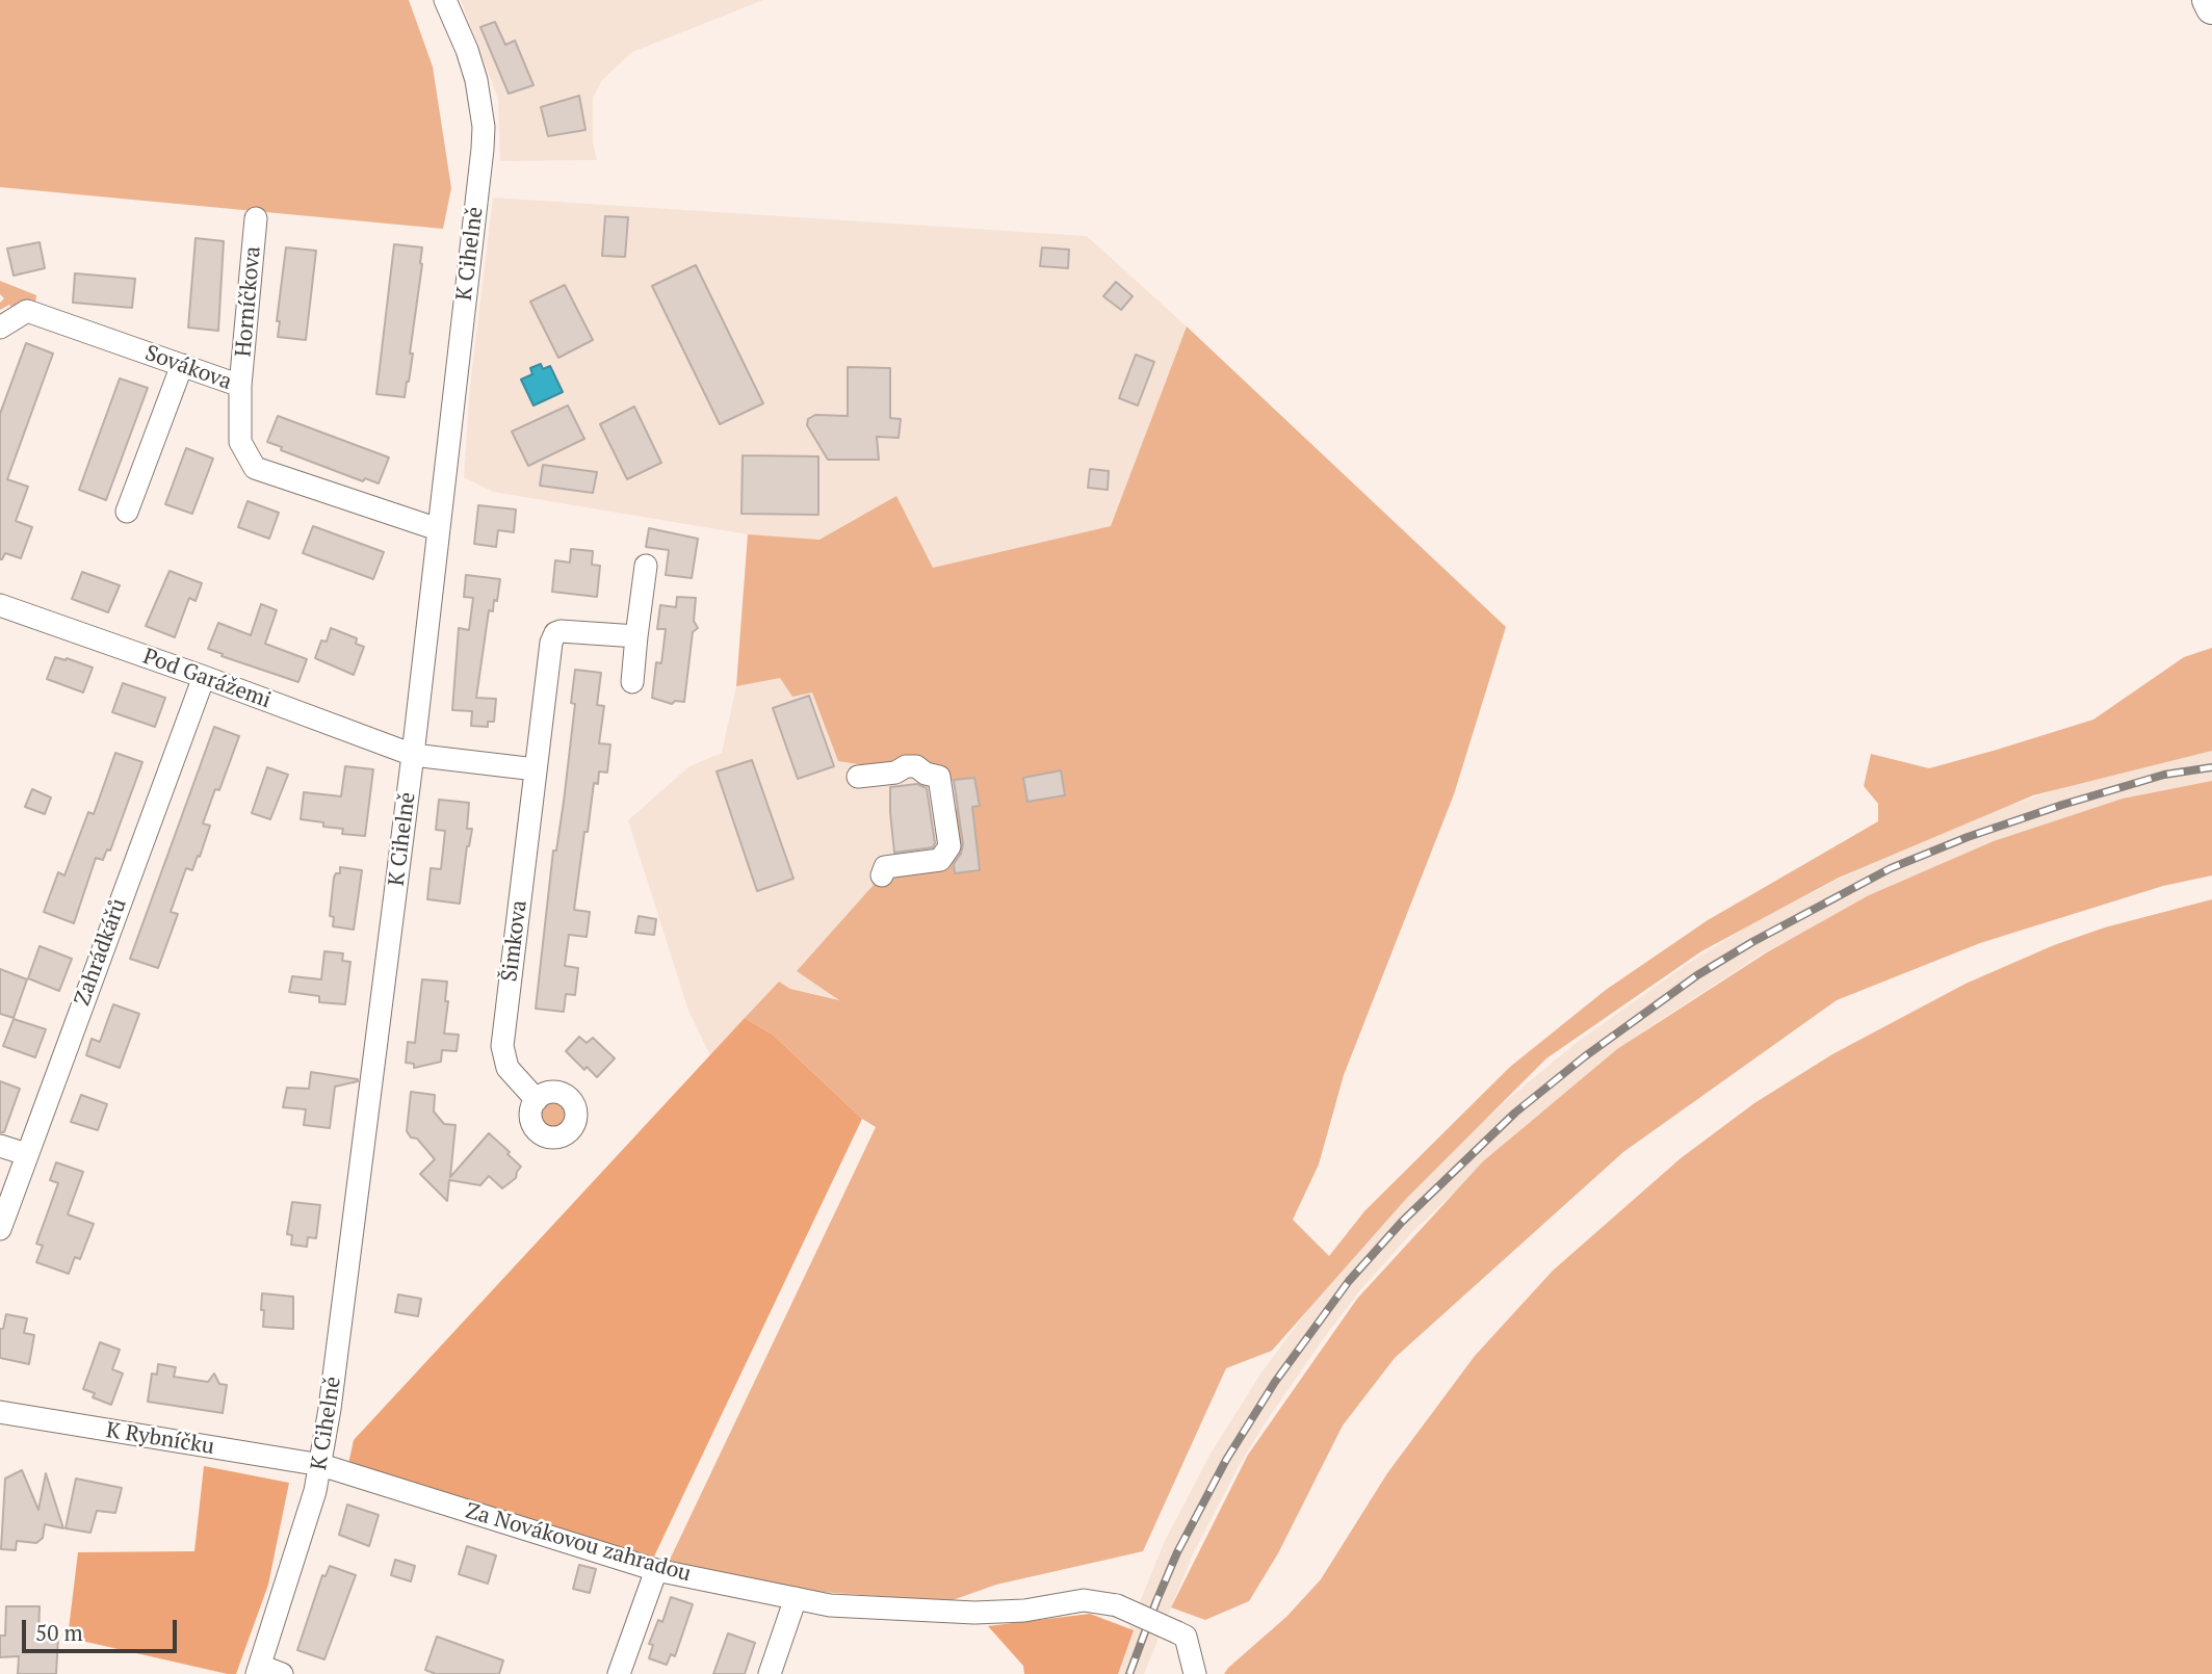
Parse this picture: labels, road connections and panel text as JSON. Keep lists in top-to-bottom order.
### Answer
{
  "streets": {
    "street": [
      "K Cihelně",
      "Horníčkova",
      "Sovákova",
      "Pod Garážemi",
      "Šimkova",
      "Zahrádkářů",
      "K Rybníčku",
      "Za Novákovou zahradou"
    ]
  },
  "crossings": [
    ["K Cihelně", "Sovákova"],
    ["K Cihelně", "Pod Garážemi"],
    ["K Cihelně", "K Rybníčku"],
    ["K Cihelně", "Za Novákovou zahradou"],
    ["Horníčkova", "Sovákova"],
    ["Pod Garážemi", "Zahrádkářů"],
    ["K Rybníčku", "Za Novákovou zahradou"]
  ],
  "scale_bar": "50 m"
}
